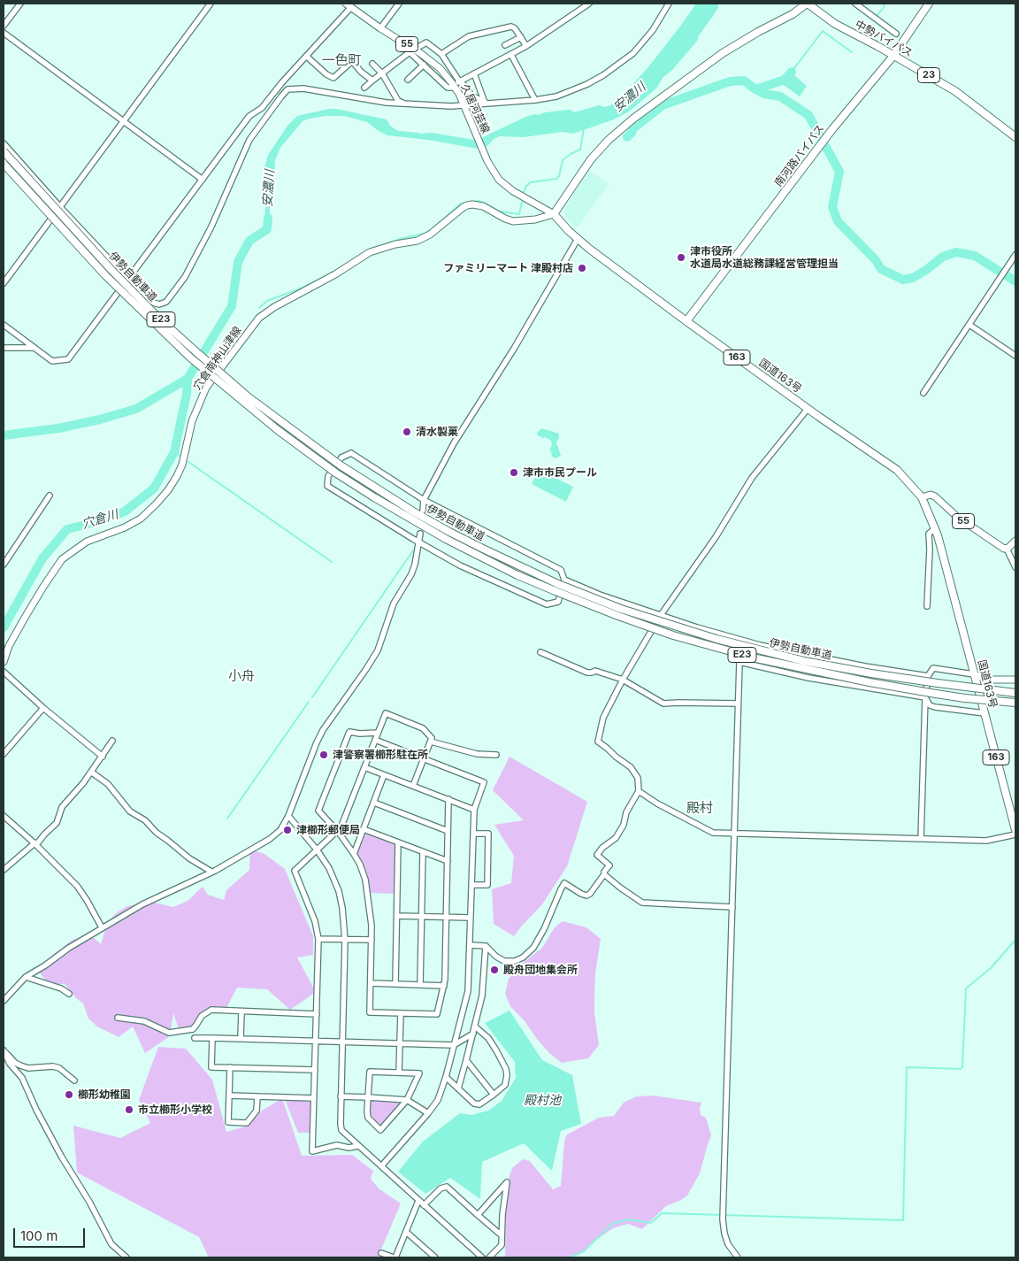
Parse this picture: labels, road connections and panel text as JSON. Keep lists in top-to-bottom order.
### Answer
{
  "streets": {
    "highway": [
      "中勢バイパス",
      "23",
      "南河路バイパス",
      "伊勢自動車道",
      "E23",
      "163",
      "国道163号"
    ],
    "main road": ["55", "久居河芸線", "穴倉南神山津線"]
  },
  "crossings": [
    ["中勢バイパス", "南河路バイパス"],
    ["55", "国道163号"],
    ["久居河芸線", "穴倉南神山津線"],
    ["久居河芸線", "国道163号"],
    ["南河路バイパス", "国道163号"],
    ["穴倉南神山津線", "国道163号"]
  ],
  "districts": ["一色町", "小舟", "殿村"],
  "water": ["安濃川", "穴倉川", "殿村池"],
  "places": [
    "津市役所 水道局水道総務課経営管理担当",
    "ファミリーマート 津殿村店",
    "清水製菓",
    "津市市民プール",
    "津警察署櫛形駐在所",
    "津櫛形郵便局",
    "殿舟団地集会所",
    "櫛形幼稚園",
    "市立櫛形小学校"
  ],
  "scale_bar": "100 m"
}
